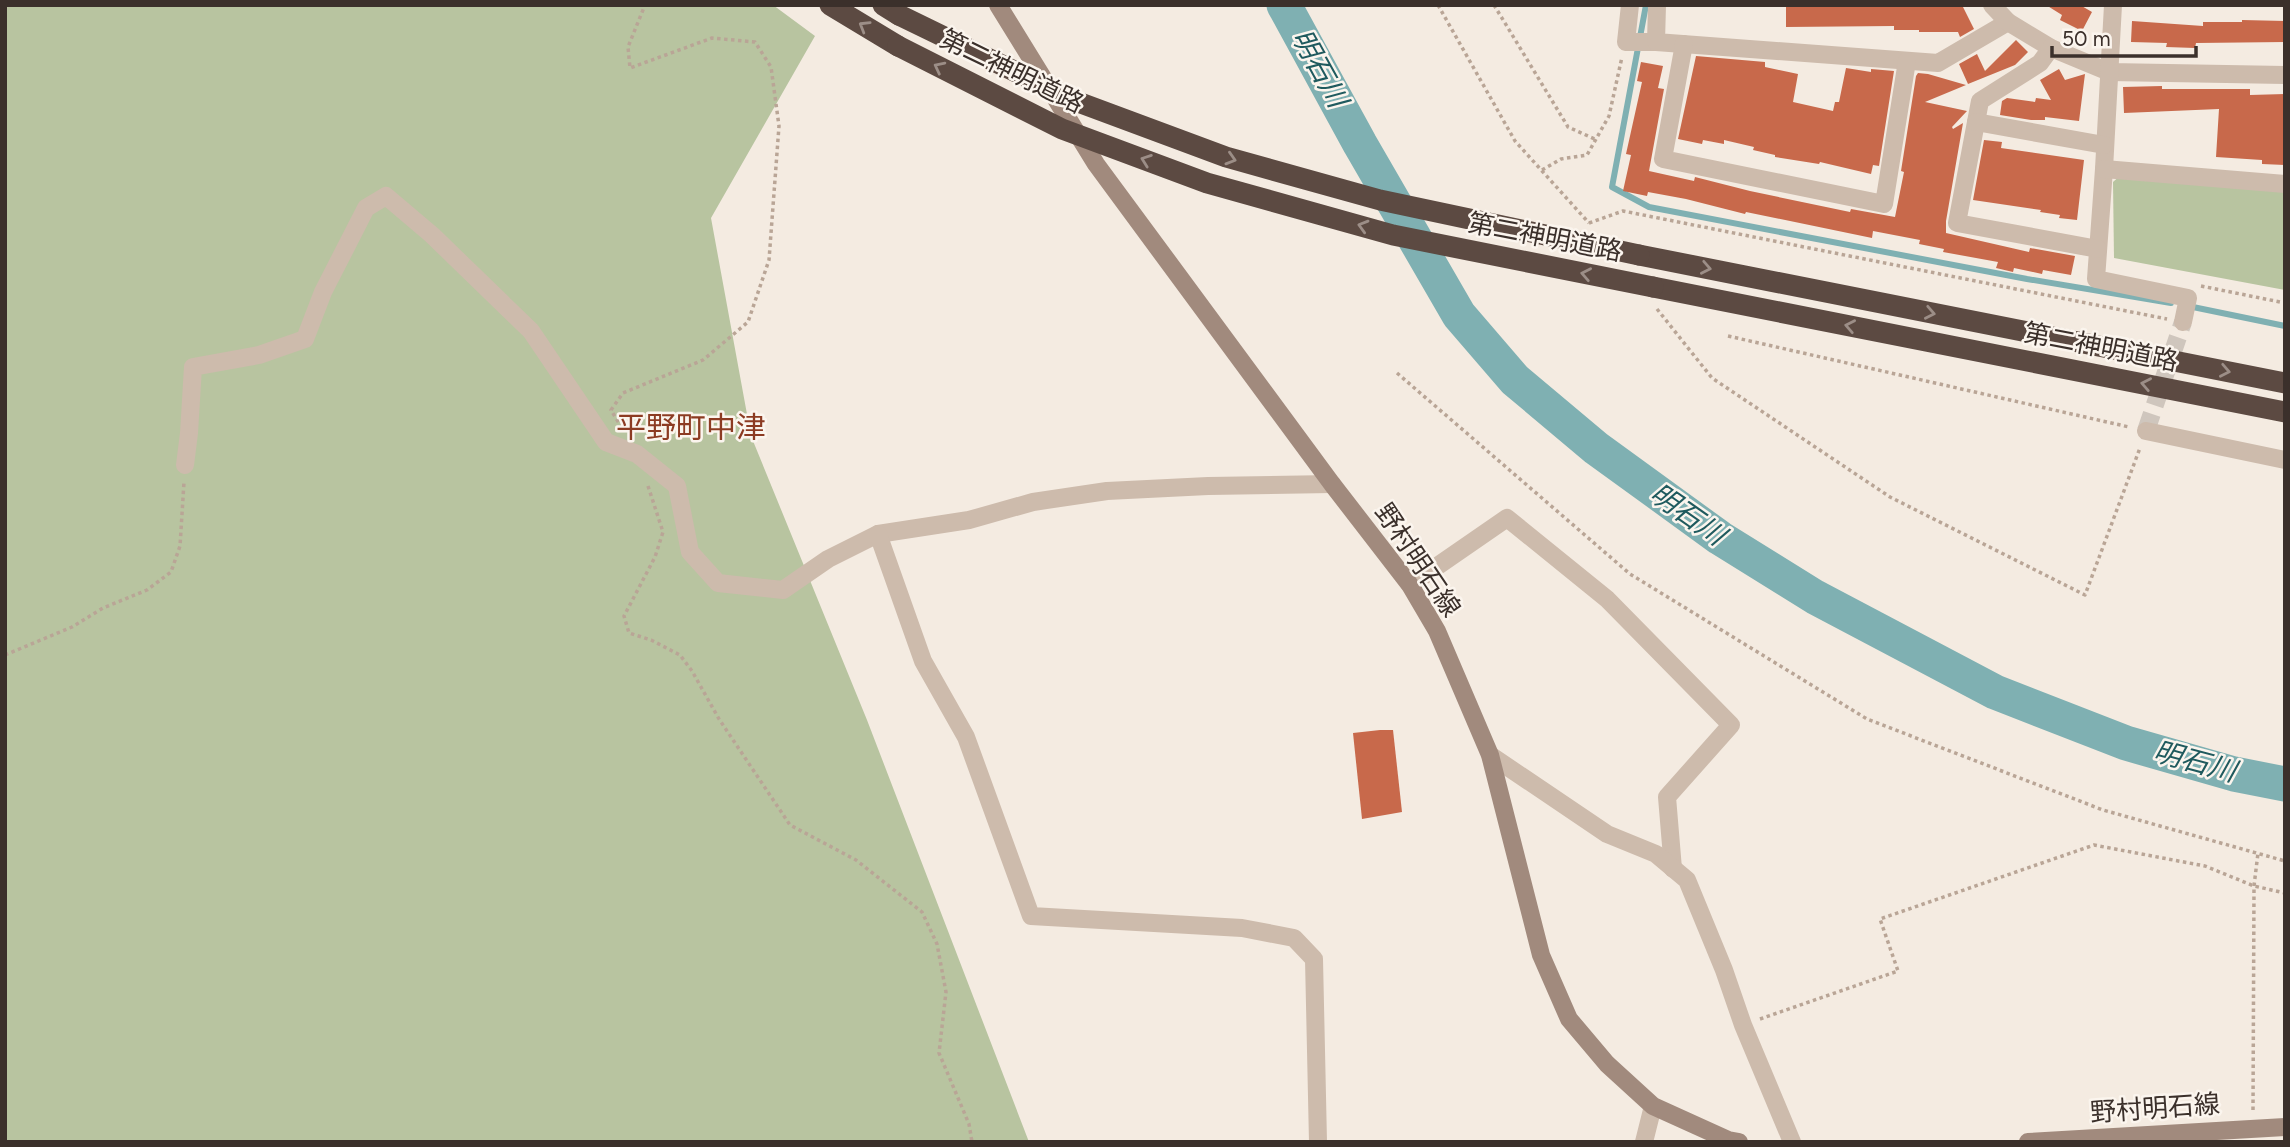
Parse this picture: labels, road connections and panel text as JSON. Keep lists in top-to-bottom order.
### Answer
{
  "streets": {
    "highway": ["第二神明道路"],
    "main road": ["野村明石線"]
  },
  "districts": ["平野町中津"],
  "water": ["明石川"],
  "scale_bar": "50 m"
}
